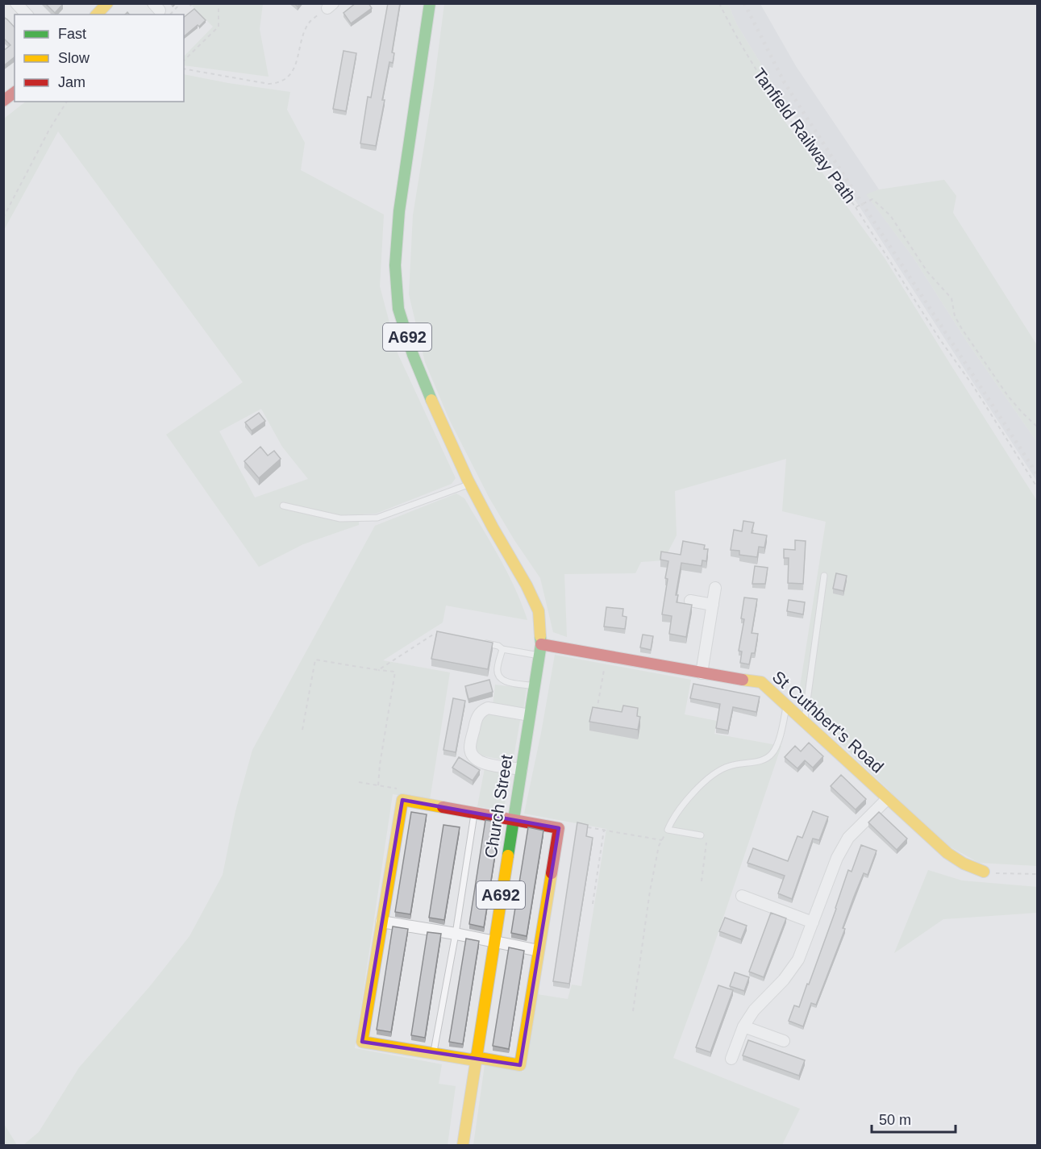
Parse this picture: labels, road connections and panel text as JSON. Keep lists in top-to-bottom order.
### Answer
{
  "streets": {
    "main road": ["A692", "St Cuthbert's Road", "Church Street"],
    "path": ["Tanfield Railway Path"]
  },
  "crossings": [
    ["A692", "St Cuthbert's Road"],
    ["A692", "Church Street"],
    ["St Cuthbert's Road", "Church Street"]
  ],
  "legend": ["Fast", "Slow", "Jam"],
  "scale_bar": "50 m"
}
